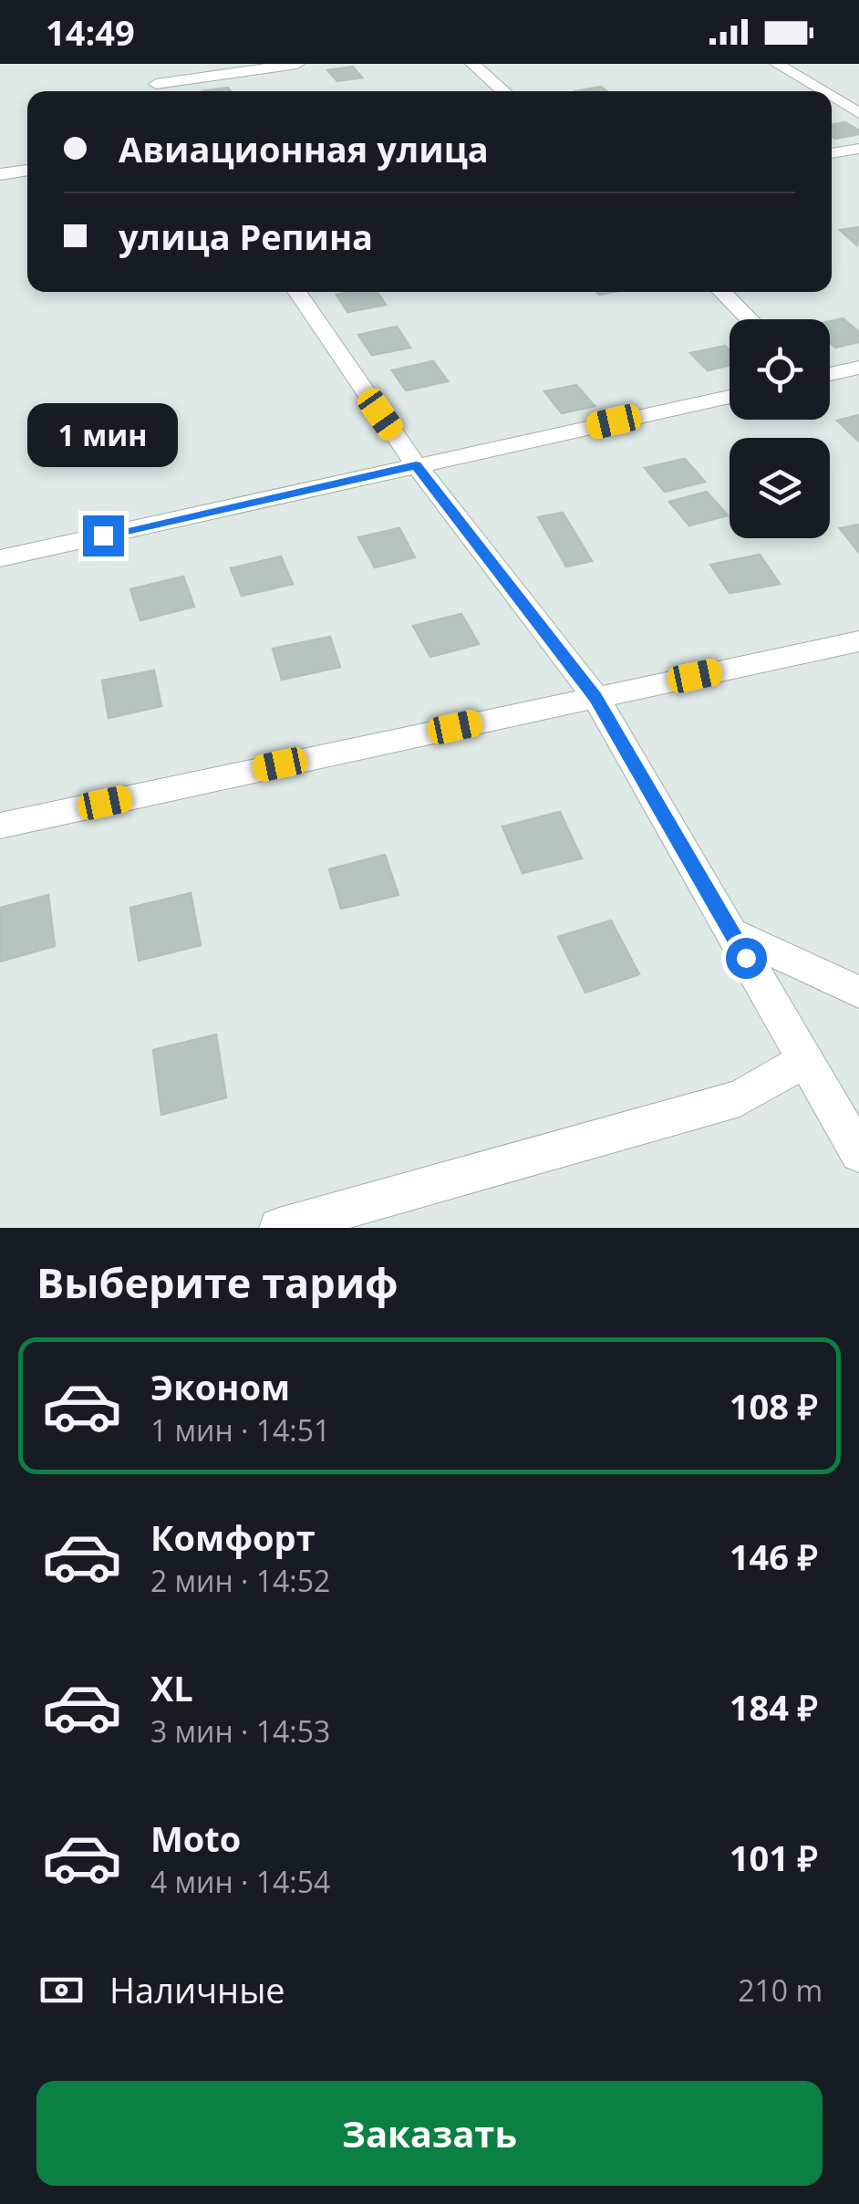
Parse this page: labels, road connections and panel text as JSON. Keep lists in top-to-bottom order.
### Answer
{
  "page": {
    "status": "14:49",
    "banner": ["Авиационная улица", "улица Репина"],
    "bubble": "1 мин",
    "heading": "Выберите тариф",
    "list": [
      {
        "name": "Эконом",
        "note": "1 мин · 14:51",
        "value": "108 ₽"
      },
      {
        "name": "Комфорт",
        "note": "2 мин · 14:52",
        "value": "146 ₽"
      },
      {
        "name": "XL",
        "note": "3 мин · 14:53",
        "value": "184 ₽"
      },
      {
        "name": "Moto",
        "note": "4 мин · 14:54",
        "value": "101 ₽"
      }
    ],
    "pay": ["Наличные", "210 m"],
    "buttons": "Заказать"
  }
}
